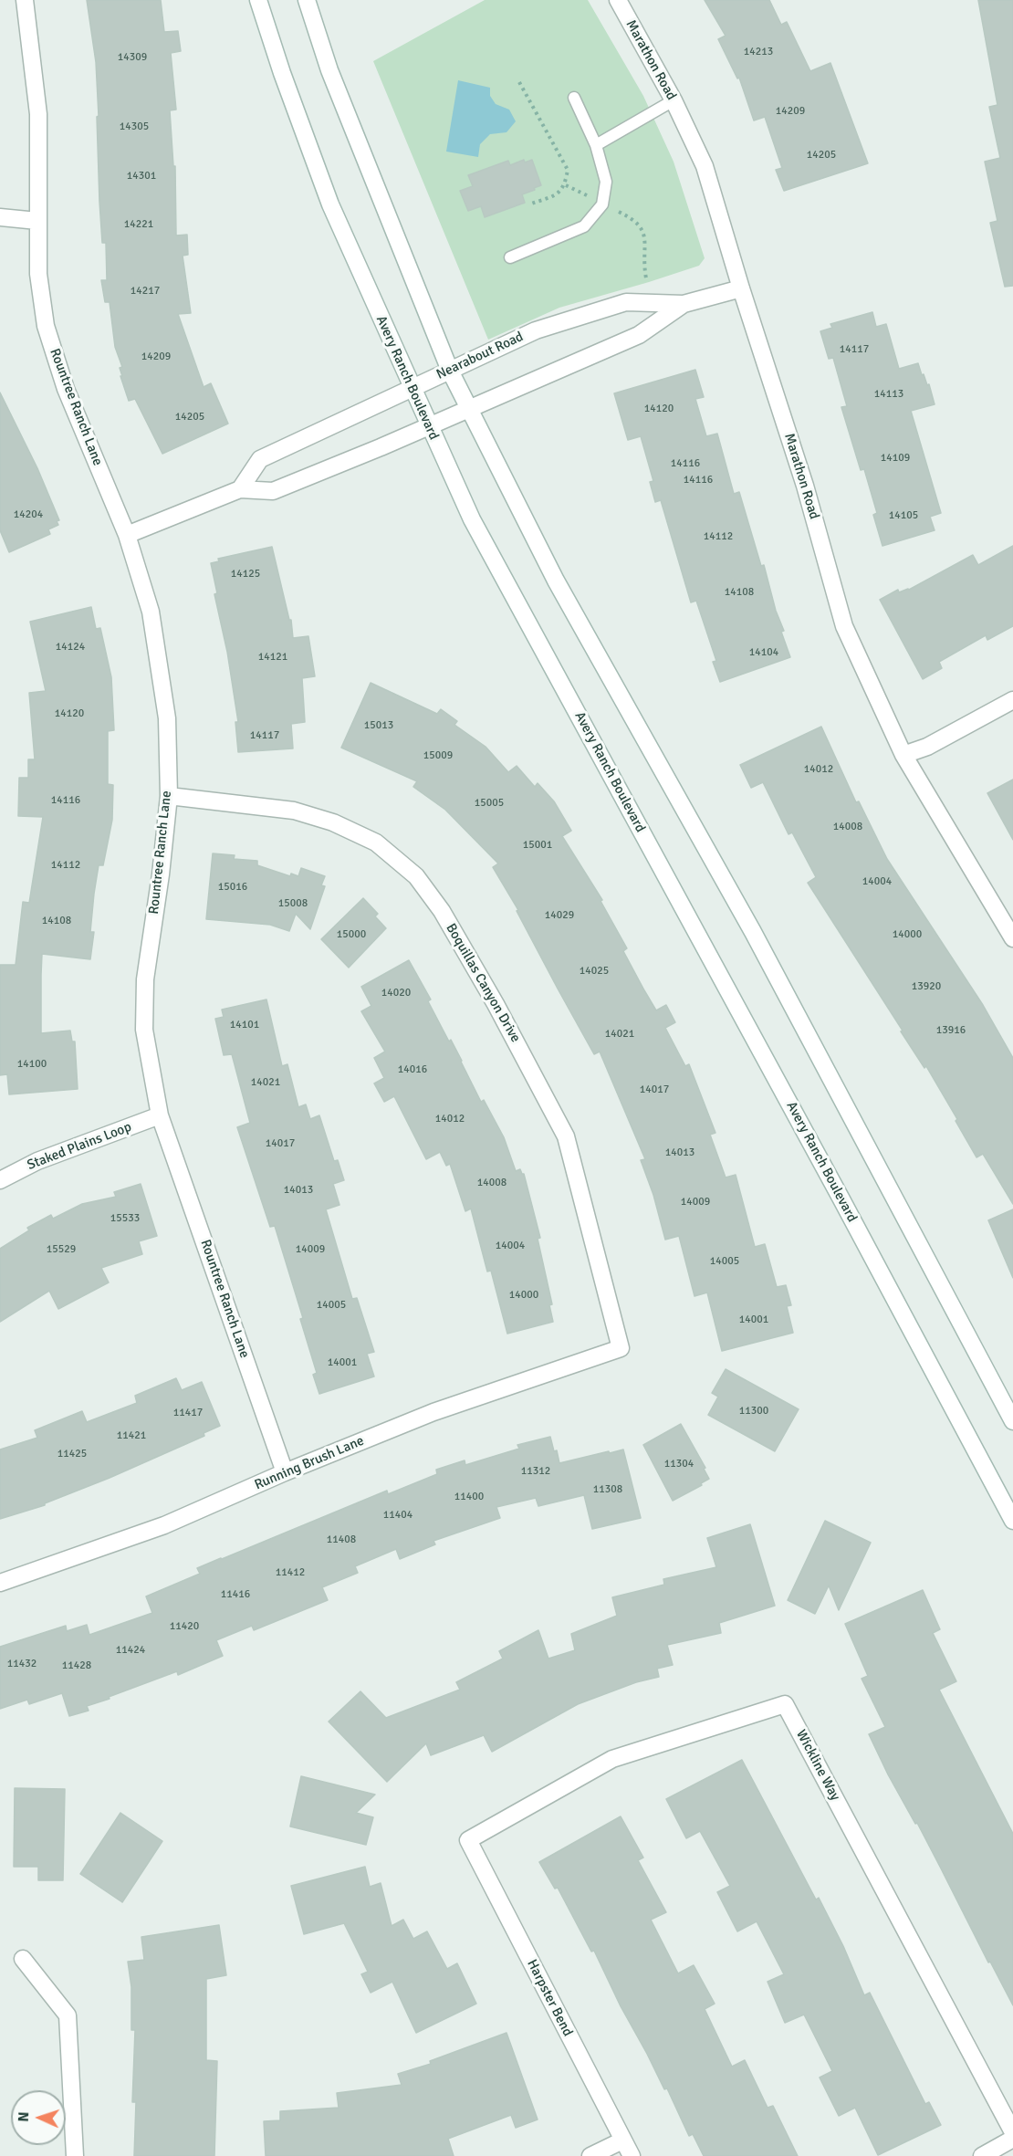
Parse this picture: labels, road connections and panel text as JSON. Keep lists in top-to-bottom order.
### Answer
{
  "streets": {
    "street": [
      "Marathon Road",
      "Nearabout Road",
      "Avery Ranch Boulevard",
      "Rountree Ranch Lane",
      "Boquillas Canyon Drive",
      "Staked Plains Loop",
      "Running Brush Lane",
      "Wickline Way",
      "Harpster Bend"
    ]
  },
  "crossings": [
    ["Marathon Road", "Nearabout Road"],
    ["Nearabout Road", "Avery Ranch Boulevard"],
    ["Nearabout Road", "Rountree Ranch Lane"],
    ["Rountree Ranch Lane", "Boquillas Canyon Drive"],
    ["Rountree Ranch Lane", "Staked Plains Loop"],
    ["Rountree Ranch Lane", "Running Brush Lane"],
    ["Boquillas Canyon Drive", "Running Brush Lane"],
    ["Wickline Way", "Harpster Bend"]
  ],
  "house_numbers": [
    "14213",
    "14309",
    "14209",
    "14305",
    "14205",
    "14301",
    "14221",
    "14217",
    "14117",
    "14209",
    "14113",
    "14120",
    "14205",
    "14109",
    "14116",
    "14116",
    "14204",
    "14105",
    "14112",
    "14125",
    "14108",
    "14124",
    "14104",
    "14121",
    "14120",
    "15013",
    "14117",
    "15009",
    "14012",
    "14116",
    "15005",
    "14008",
    "15001",
    "14112",
    "14004",
    "15016",
    "15008",
    "14029",
    "14108",
    "15000",
    "14000",
    "14025",
    "13920",
    "14020",
    "14101",
    "13916",
    "14021",
    "14100",
    "14016",
    "14021",
    "14017",
    "14012",
    "14017",
    "14013",
    "14008",
    "14013",
    "14009",
    "15533",
    "14004",
    "15529",
    "14009",
    "14005",
    "14000",
    "14005",
    "14001",
    "14001",
    "11300",
    "11417",
    "11421",
    "11425",
    "11304",
    "11312",
    "11308",
    "11400",
    "11404",
    "11408",
    "11412",
    "11416",
    "11420",
    "11424",
    "11432",
    "11428"
  ],
  "north": "left"
}
